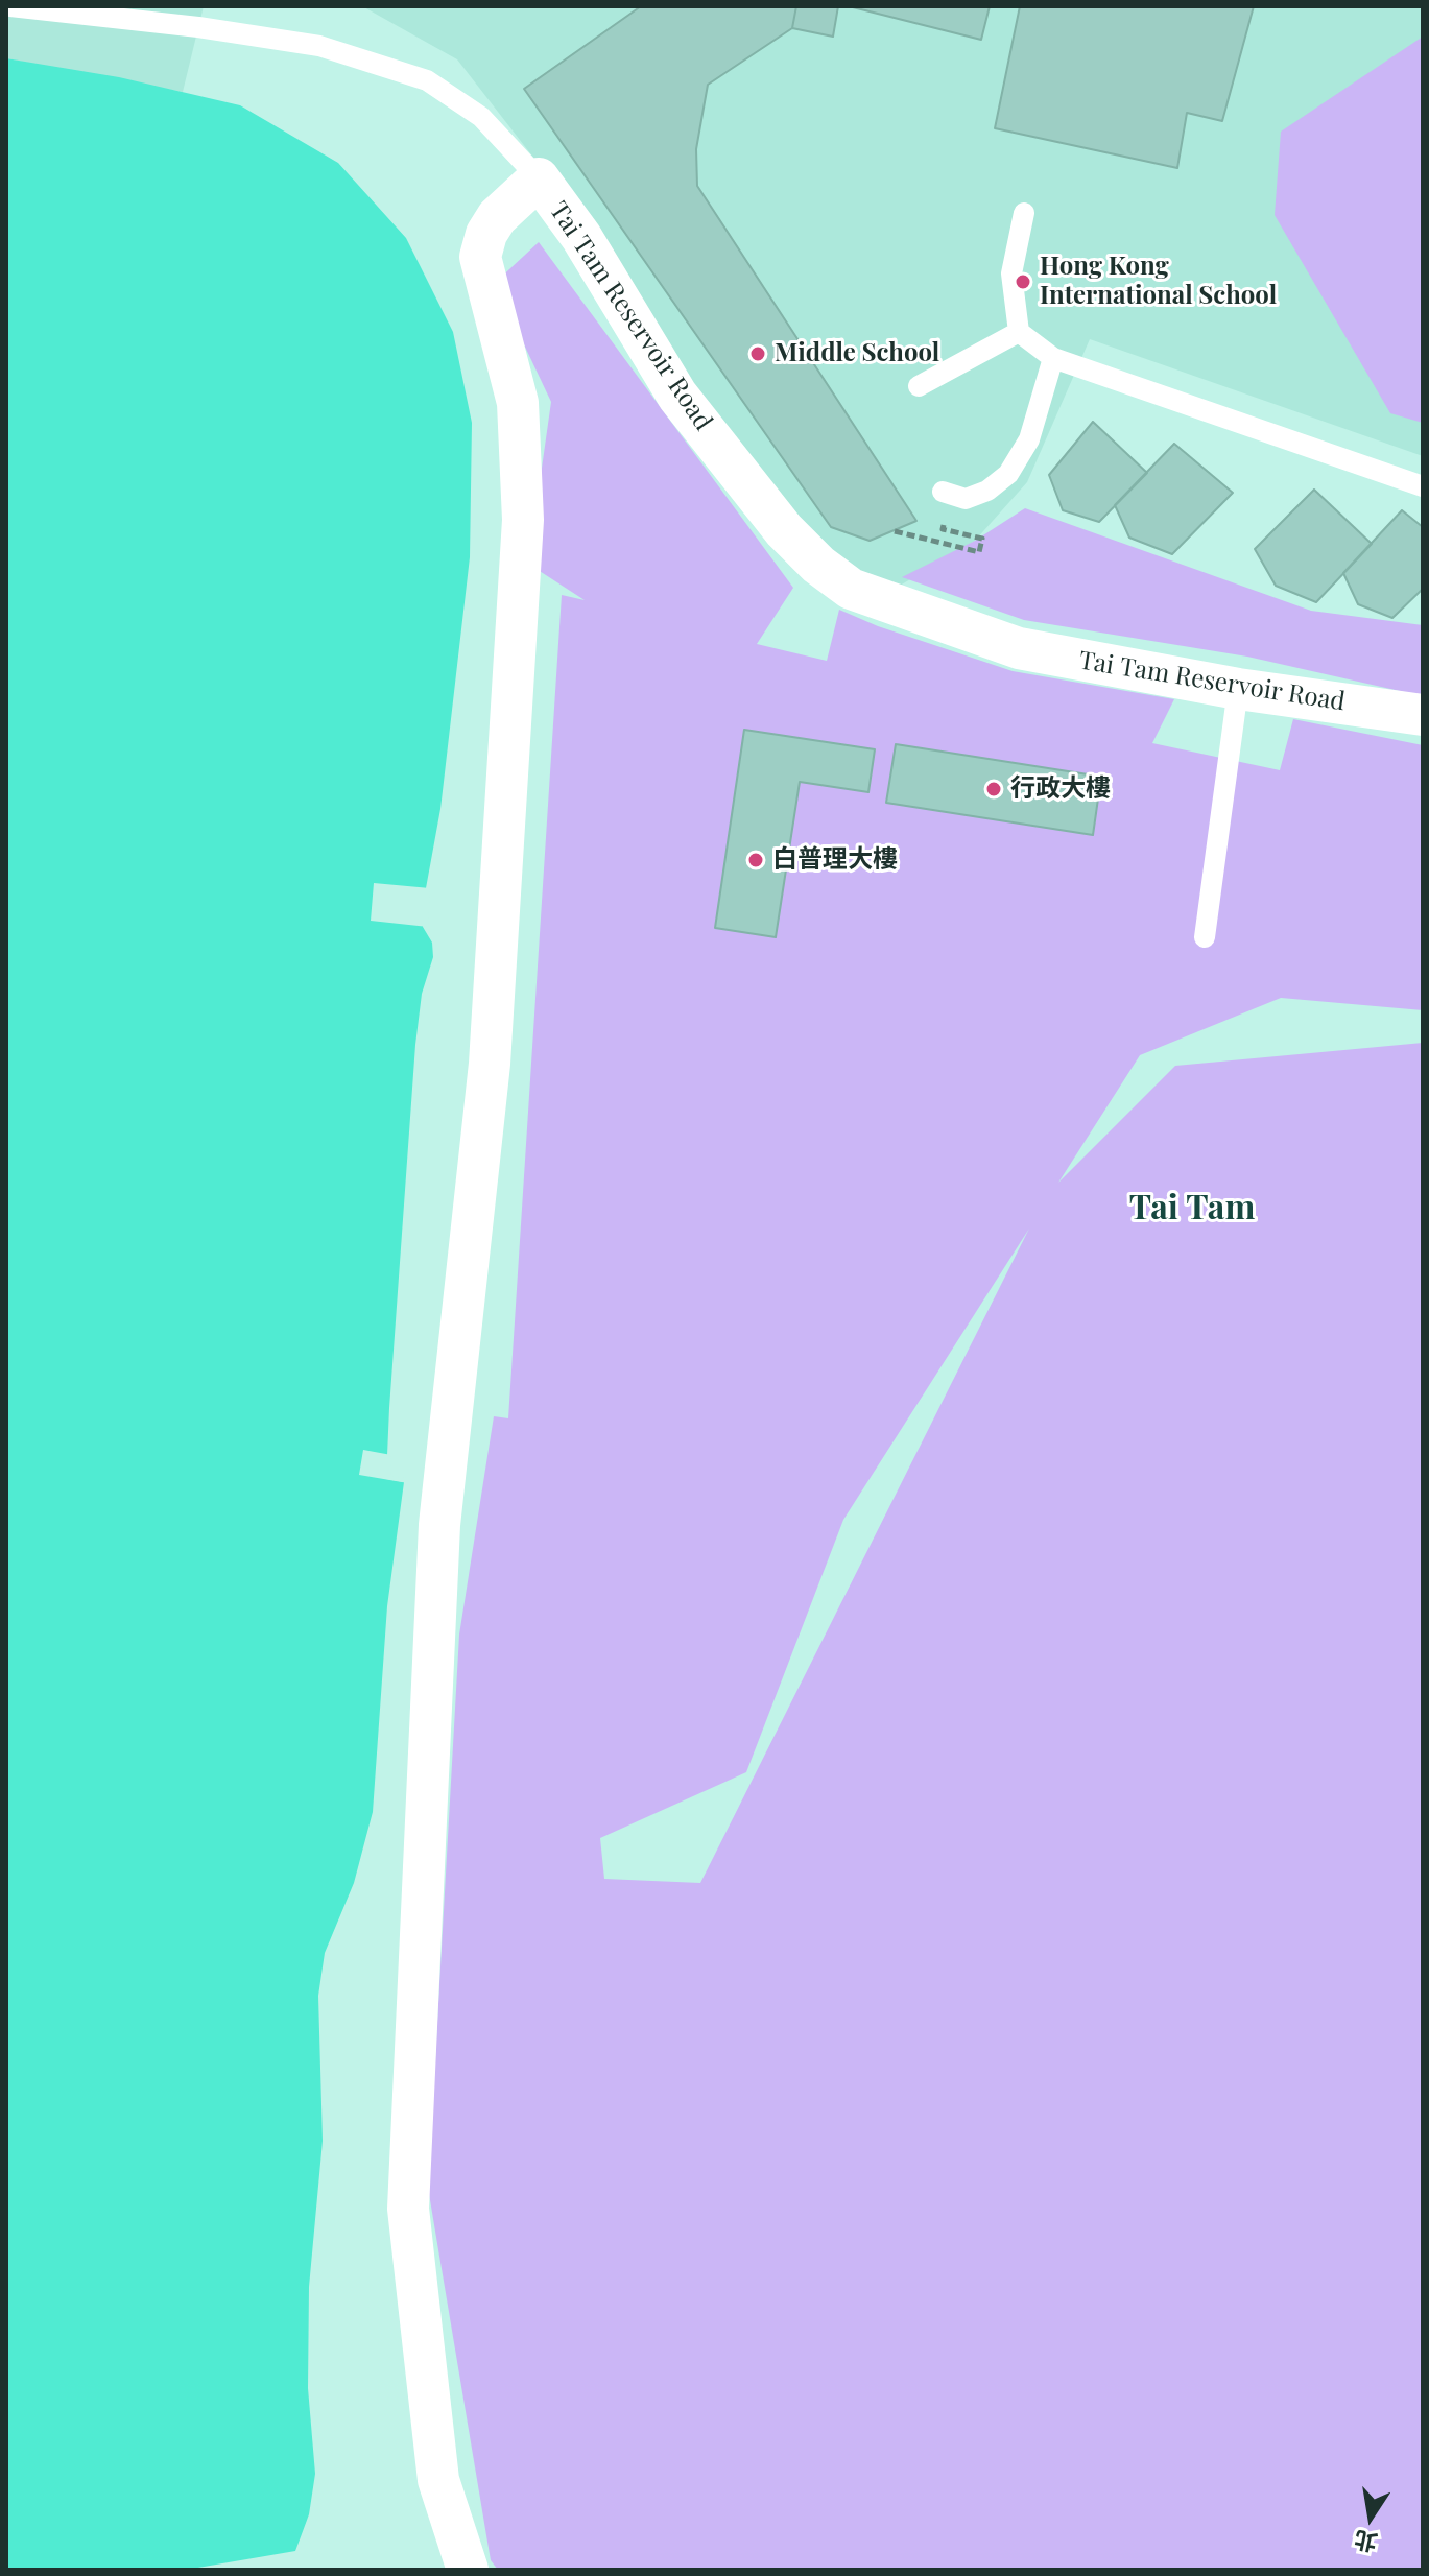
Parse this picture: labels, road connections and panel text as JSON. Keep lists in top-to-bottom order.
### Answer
{
  "streets": {
    "street": ["Tai Tam Reservoir Road"]
  },
  "districts": ["Tai Tam"],
  "places": [
    "Hong Kong International School",
    "Middle School",
    "行政大樓",
    "白普理大樓"
  ],
  "north": "bottom"
}
